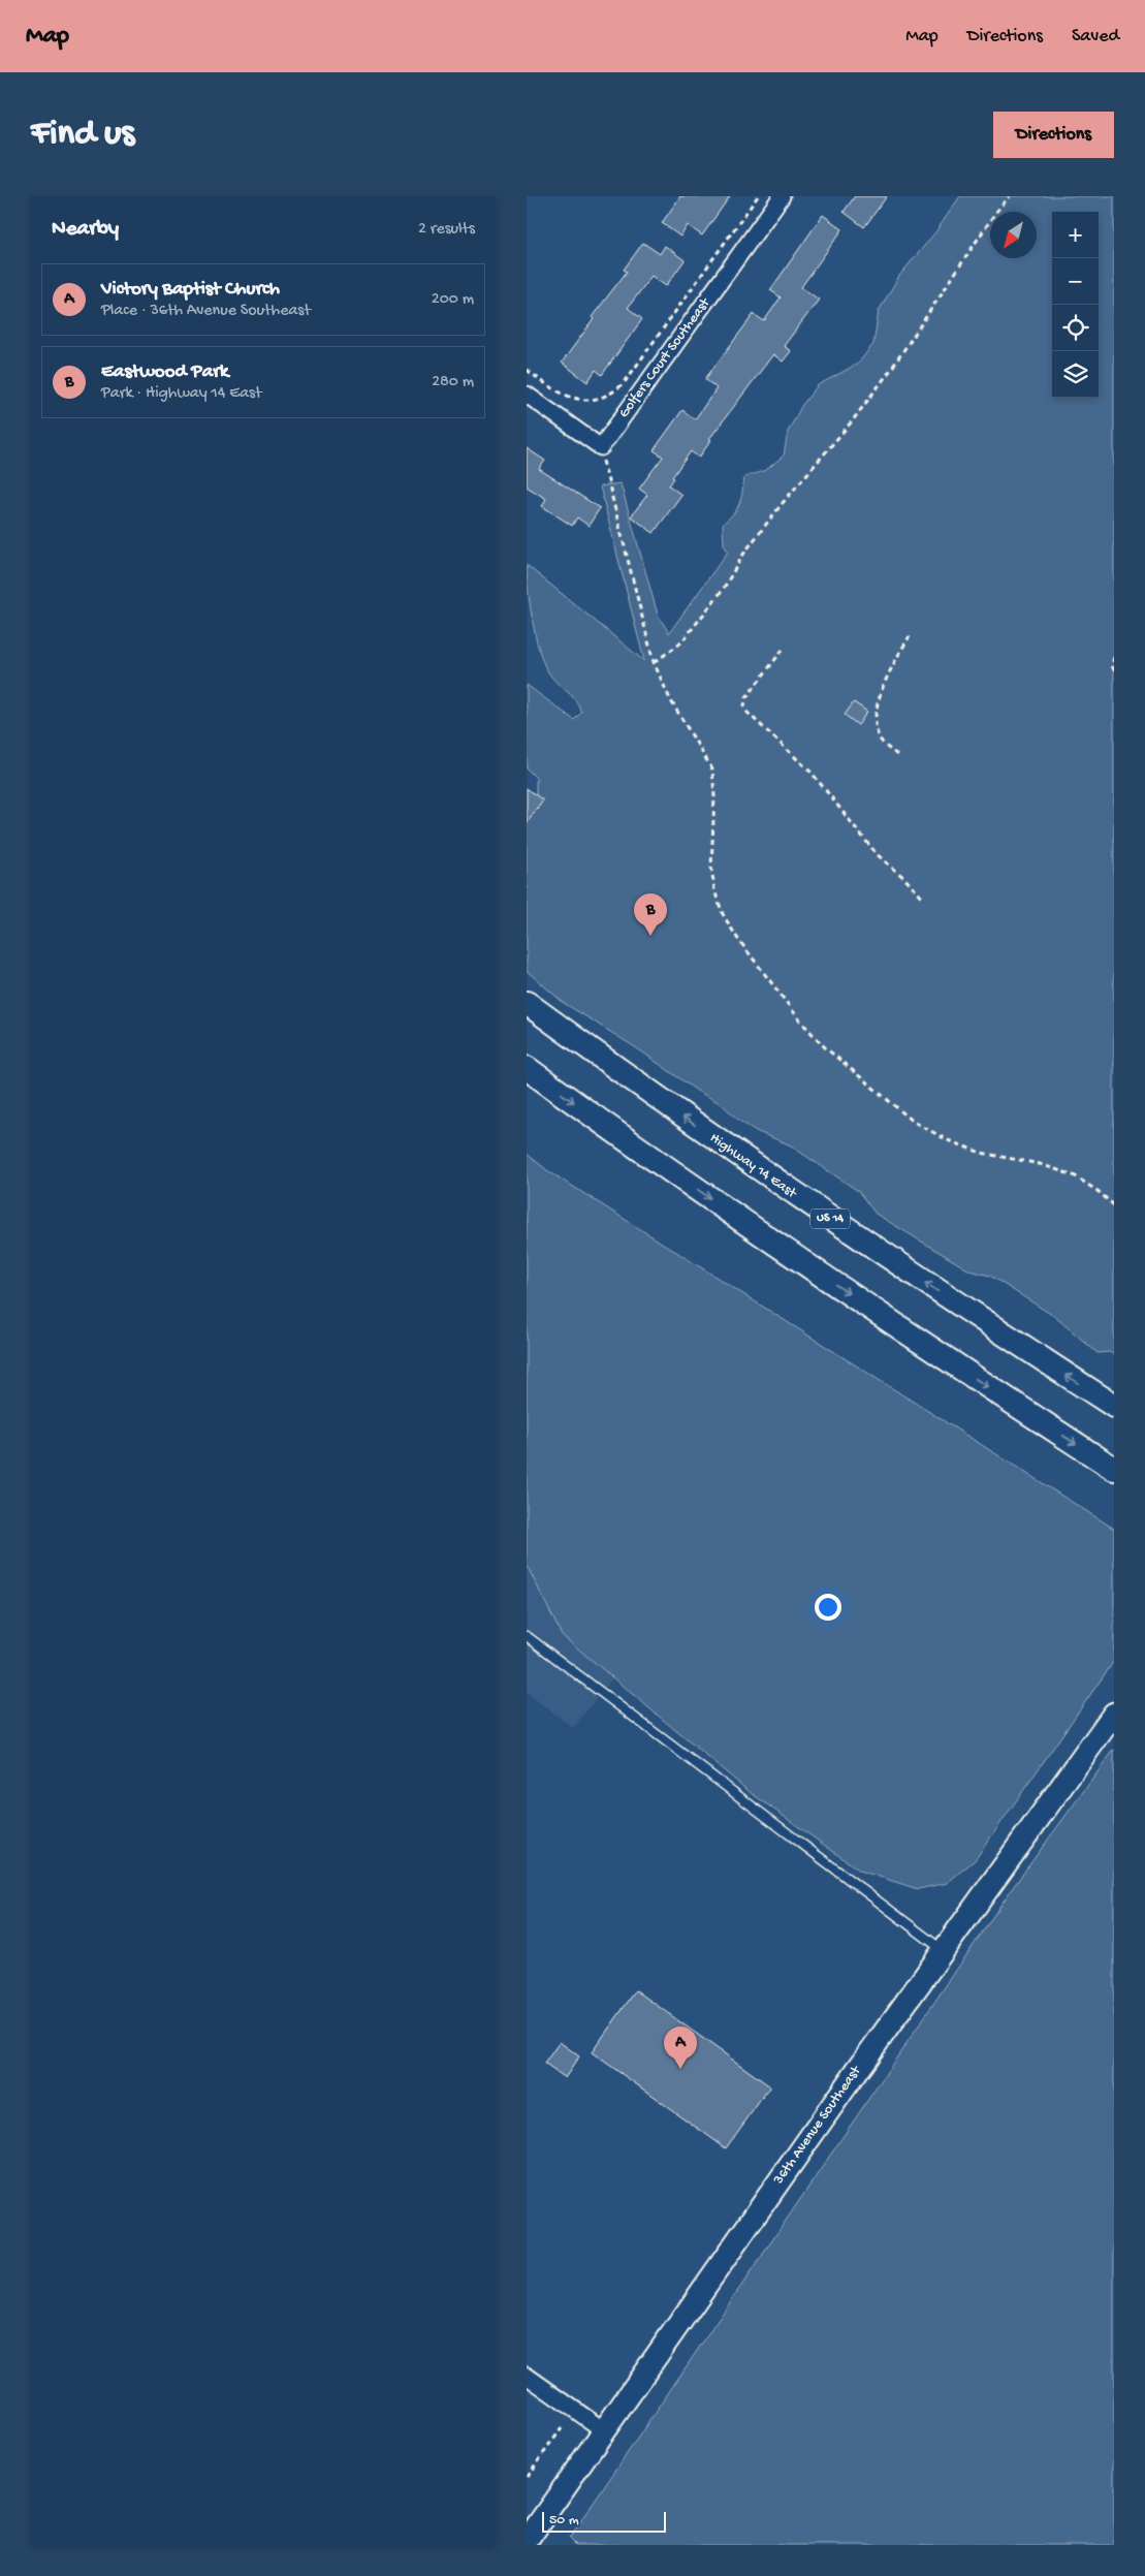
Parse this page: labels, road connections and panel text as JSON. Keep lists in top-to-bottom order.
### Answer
{
  "streets": {
    "main road": ["Highway 14 East", "US 14"],
    "street": ["Golfers Court Southeast", "36th Avenue Southeast"]
  },
  "scale_bar": "50 m",
  "north": "bottom left",
  "page": {
    "header": "Map",
    "nav": ["Map", "Directions", "Saved"],
    "buttons": "Directions",
    "title": "Find us",
    "heading": ["Nearby", "2 results"],
    "map_buttons": ["+", "−"],
    "list": [
      {
        "mark": "A",
        "name": "Victory Baptist Church",
        "note": "Place · 36th Avenue Southeast",
        "value": "200 m"
      },
      {
        "mark": "B",
        "name": "Eastwood Park",
        "note": "Park · Highway 14 East",
        "value": "280 m"
      }
    ],
    "pins": ["B", "A"],
    "scale": "50 m"
  }
}
